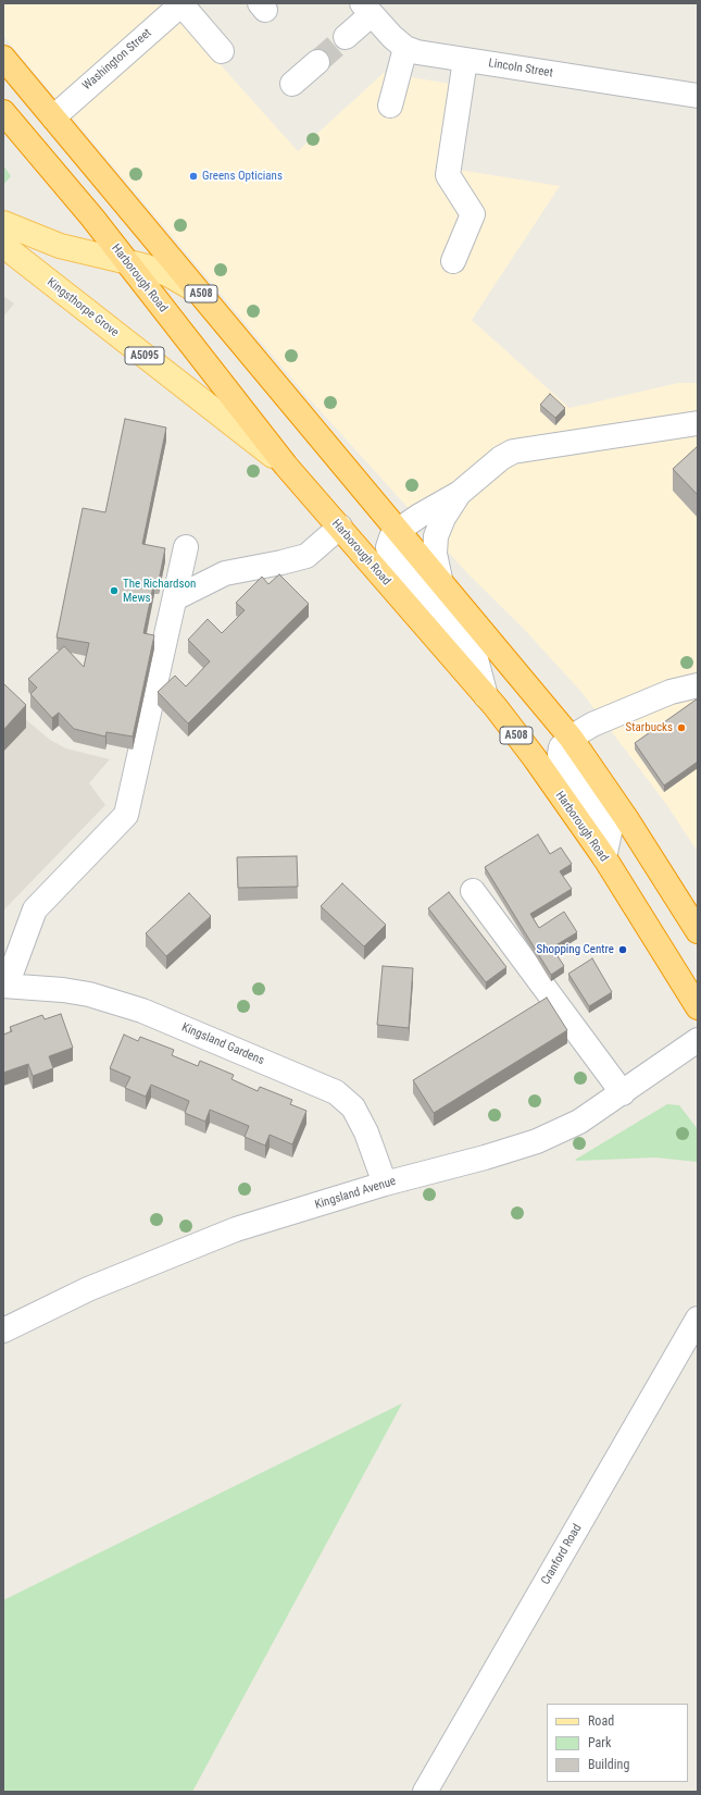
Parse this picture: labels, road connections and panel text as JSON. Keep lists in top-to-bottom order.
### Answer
{
  "streets": {
    "highway": ["Harborough Road", "A508"],
    "main road": ["Kingsthorpe Grove", "A5095"],
    "street": [
      "Washington Street",
      "Lincoln Street",
      "Kingsland Gardens",
      "Kingsland Avenue",
      "Cranford Road"
    ]
  },
  "crossings": [
    ["Washington Street", "A508"],
    ["Harborough Road", "Kingsthorpe Grove"],
    ["Kingsland Gardens", "Kingsland Avenue"]
  ],
  "places": [
    "Greens Opticians",
    "The Richardson Mews",
    "Starbucks",
    "Shopping Centre"
  ],
  "legend": ["Road", "Park", "Building"]
}
